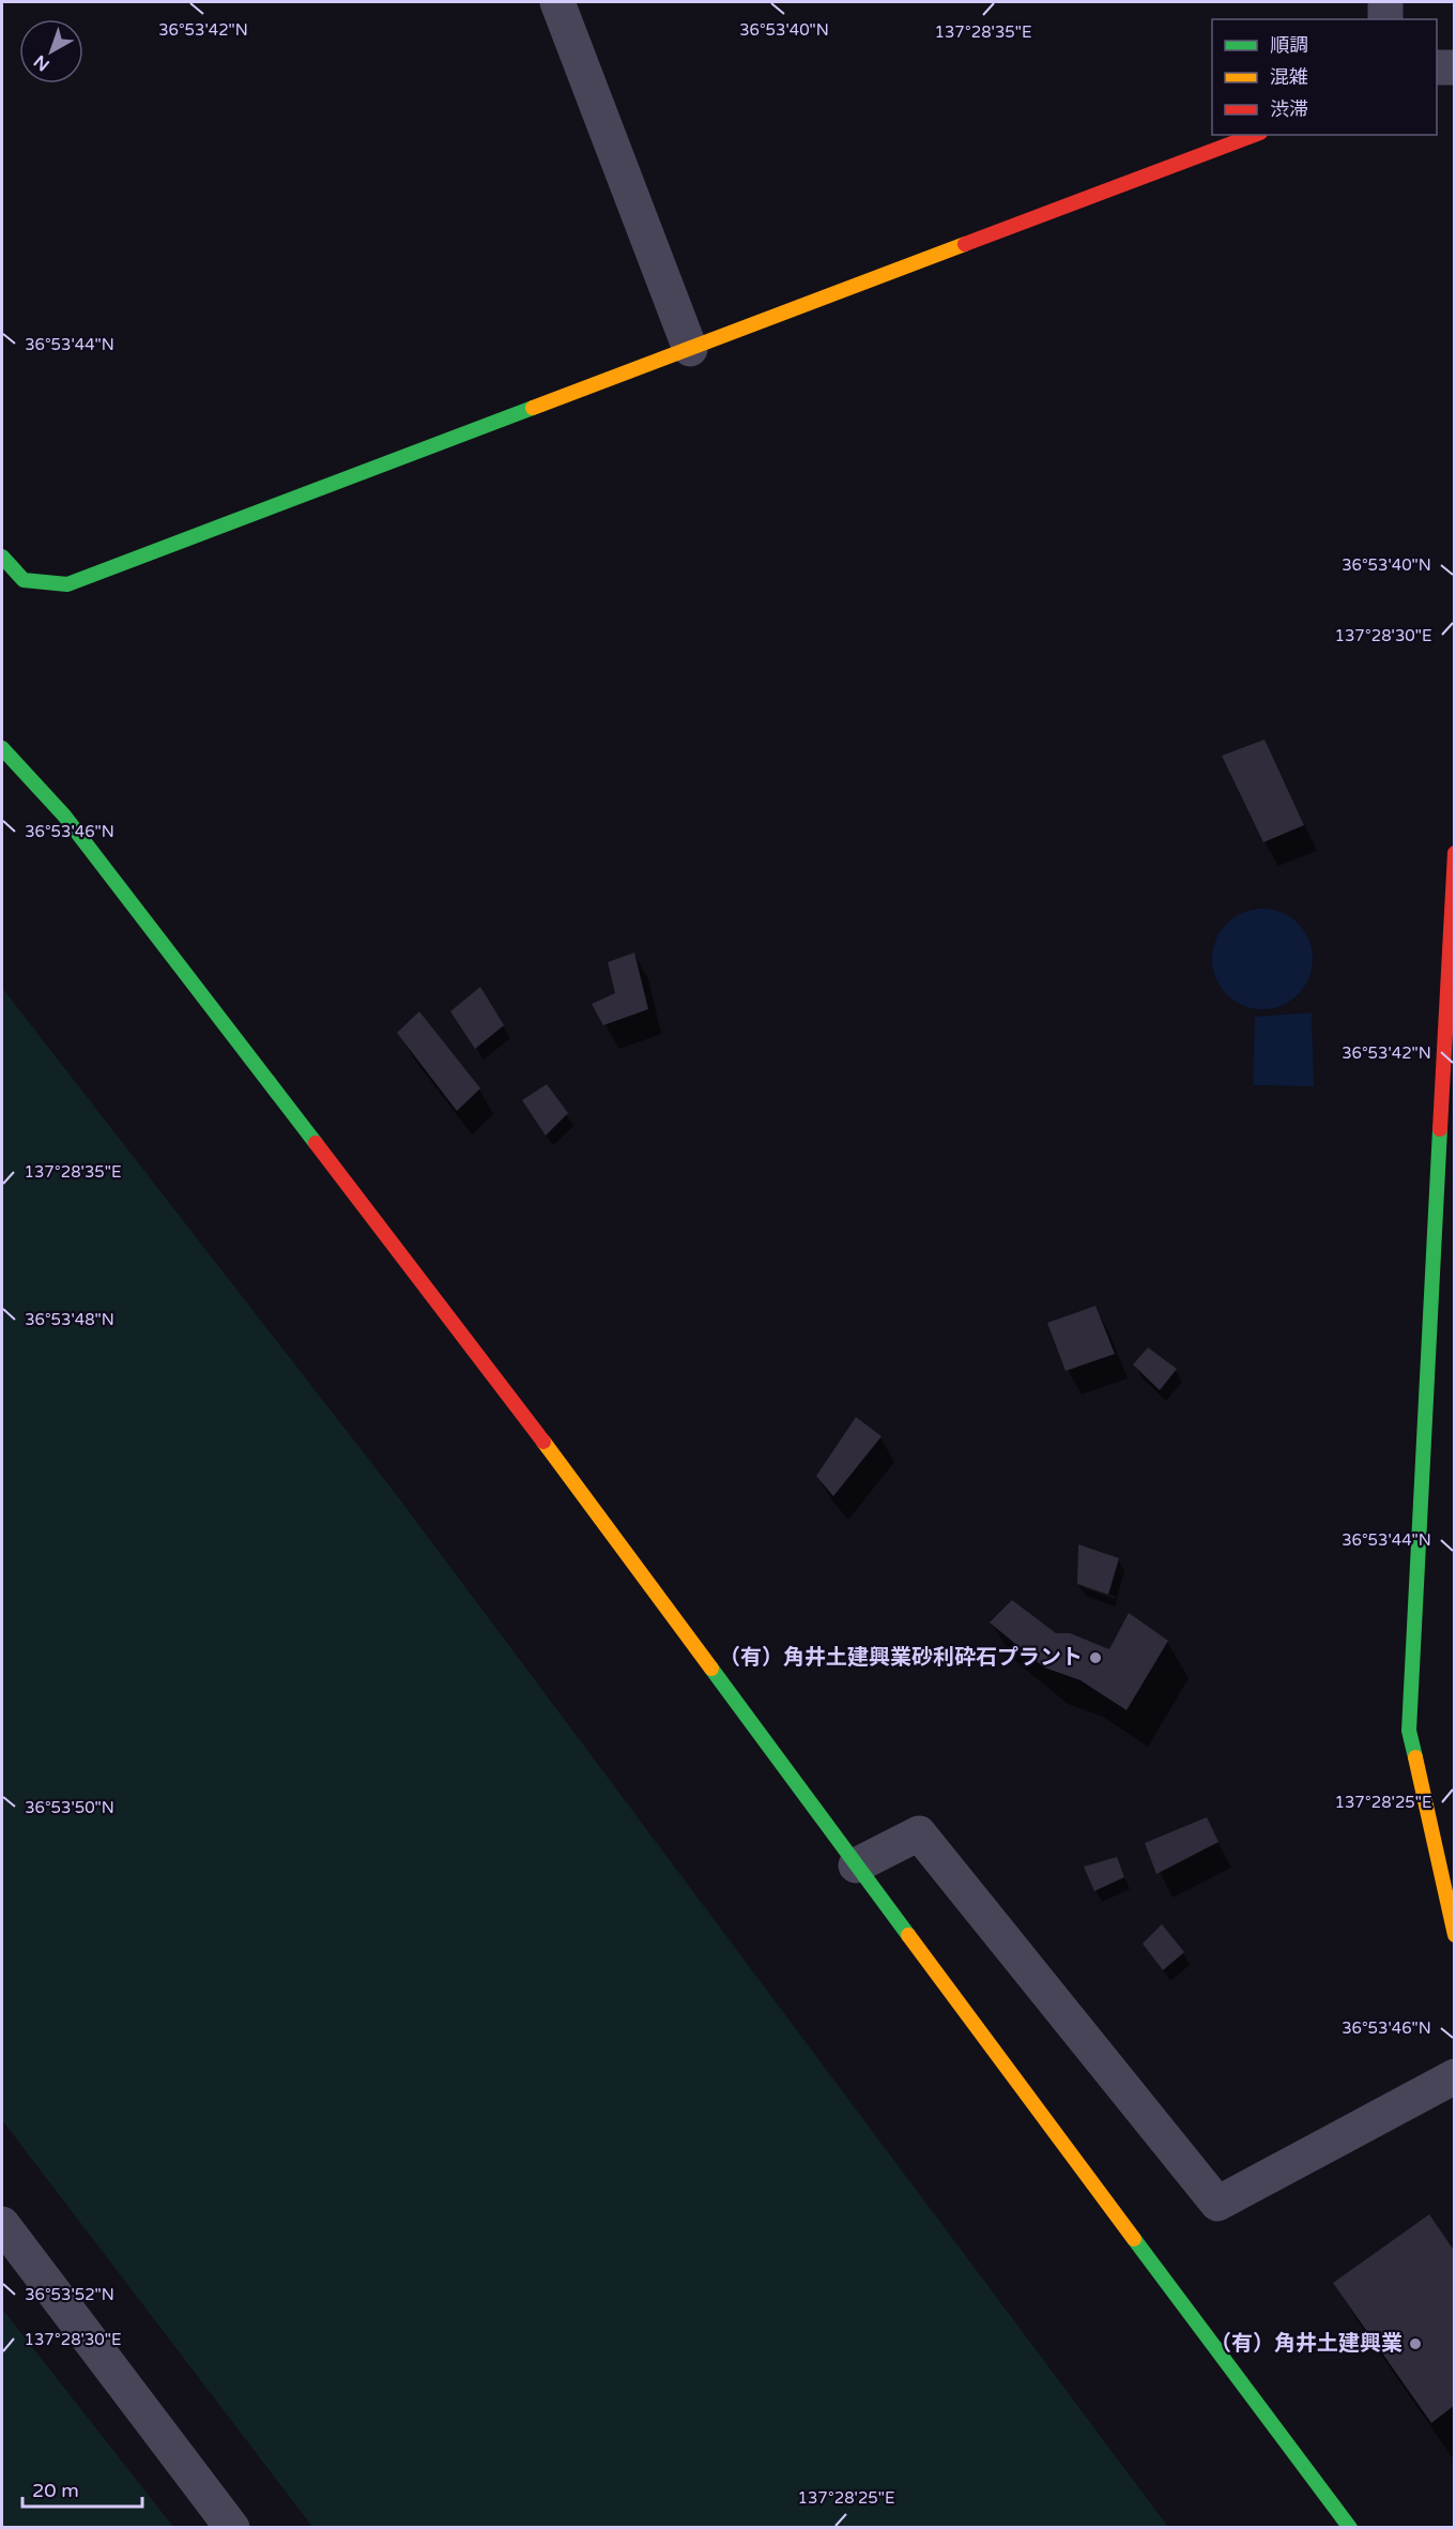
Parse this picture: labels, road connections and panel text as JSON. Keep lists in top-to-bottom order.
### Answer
{
  "places": ["（有）角井土建興業砂利砕石プラント", "（有）角井土建興業"],
  "legend": ["順調", "混雑", "渋滞"],
  "scale_bar": "20 m",
  "north": "bottom left",
  "coordinates": [
    "36°53'42\"N",
    "36°53'40\"N",
    "137°28'35\"E",
    "36°53'44\"N",
    "137°28'30\"E",
    "36°53'46\"N",
    "36°53'48\"N",
    "137°28'25\"E",
    "36°53'50\"N",
    "36°53'52\"N"
  ]
}
